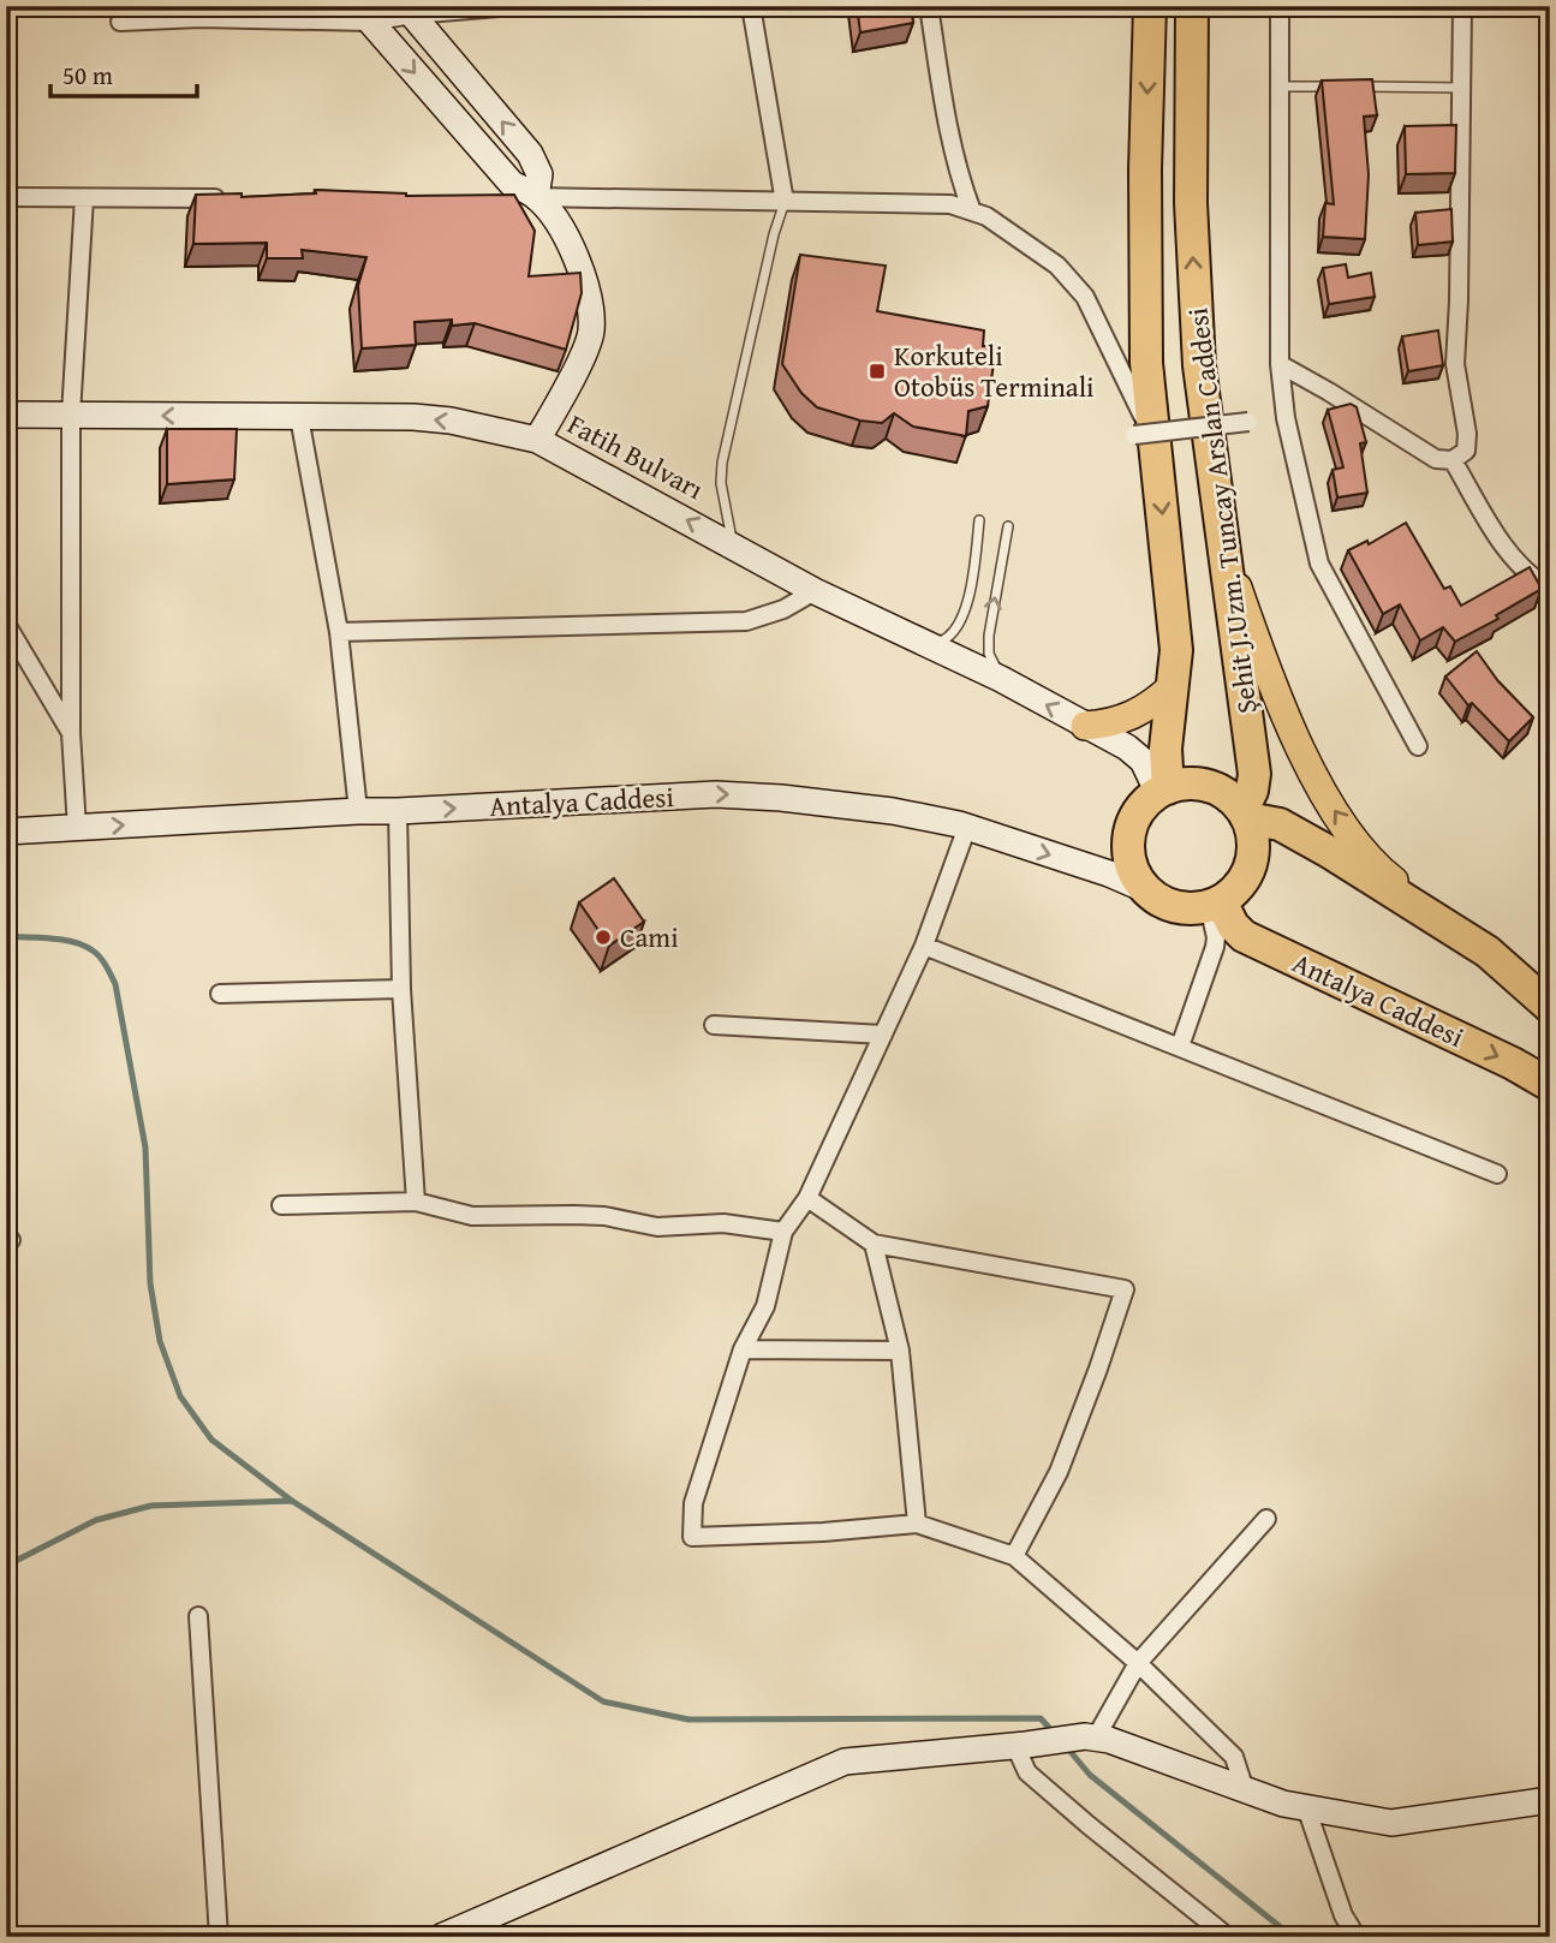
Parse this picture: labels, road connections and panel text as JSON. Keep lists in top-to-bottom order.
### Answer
{
  "streets": {
    "highway": ["Şehit J.Uzm. Tuncay Arslan Caddesi", "Antalya Caddesi"],
    "main road": ["Fatih Bulvarı"]
  },
  "crossings": [
    ["Fatih Bulvarı", "Şehit J.Uzm. Tuncay Arslan Caddesi"],
    ["Fatih Bulvarı", "Antalya Caddesi"],
    ["Şehit J.Uzm. Tuncay Arslan Caddesi", "Antalya Caddesi"]
  ],
  "one_way": ["Fatih Bulvarı", "Antalya Caddesi"],
  "places": {
    "transit": ["Korkuteli Otobüs Terminali"],
    "other": ["Cami"]
  },
  "scale_bar": "50 m"
}
